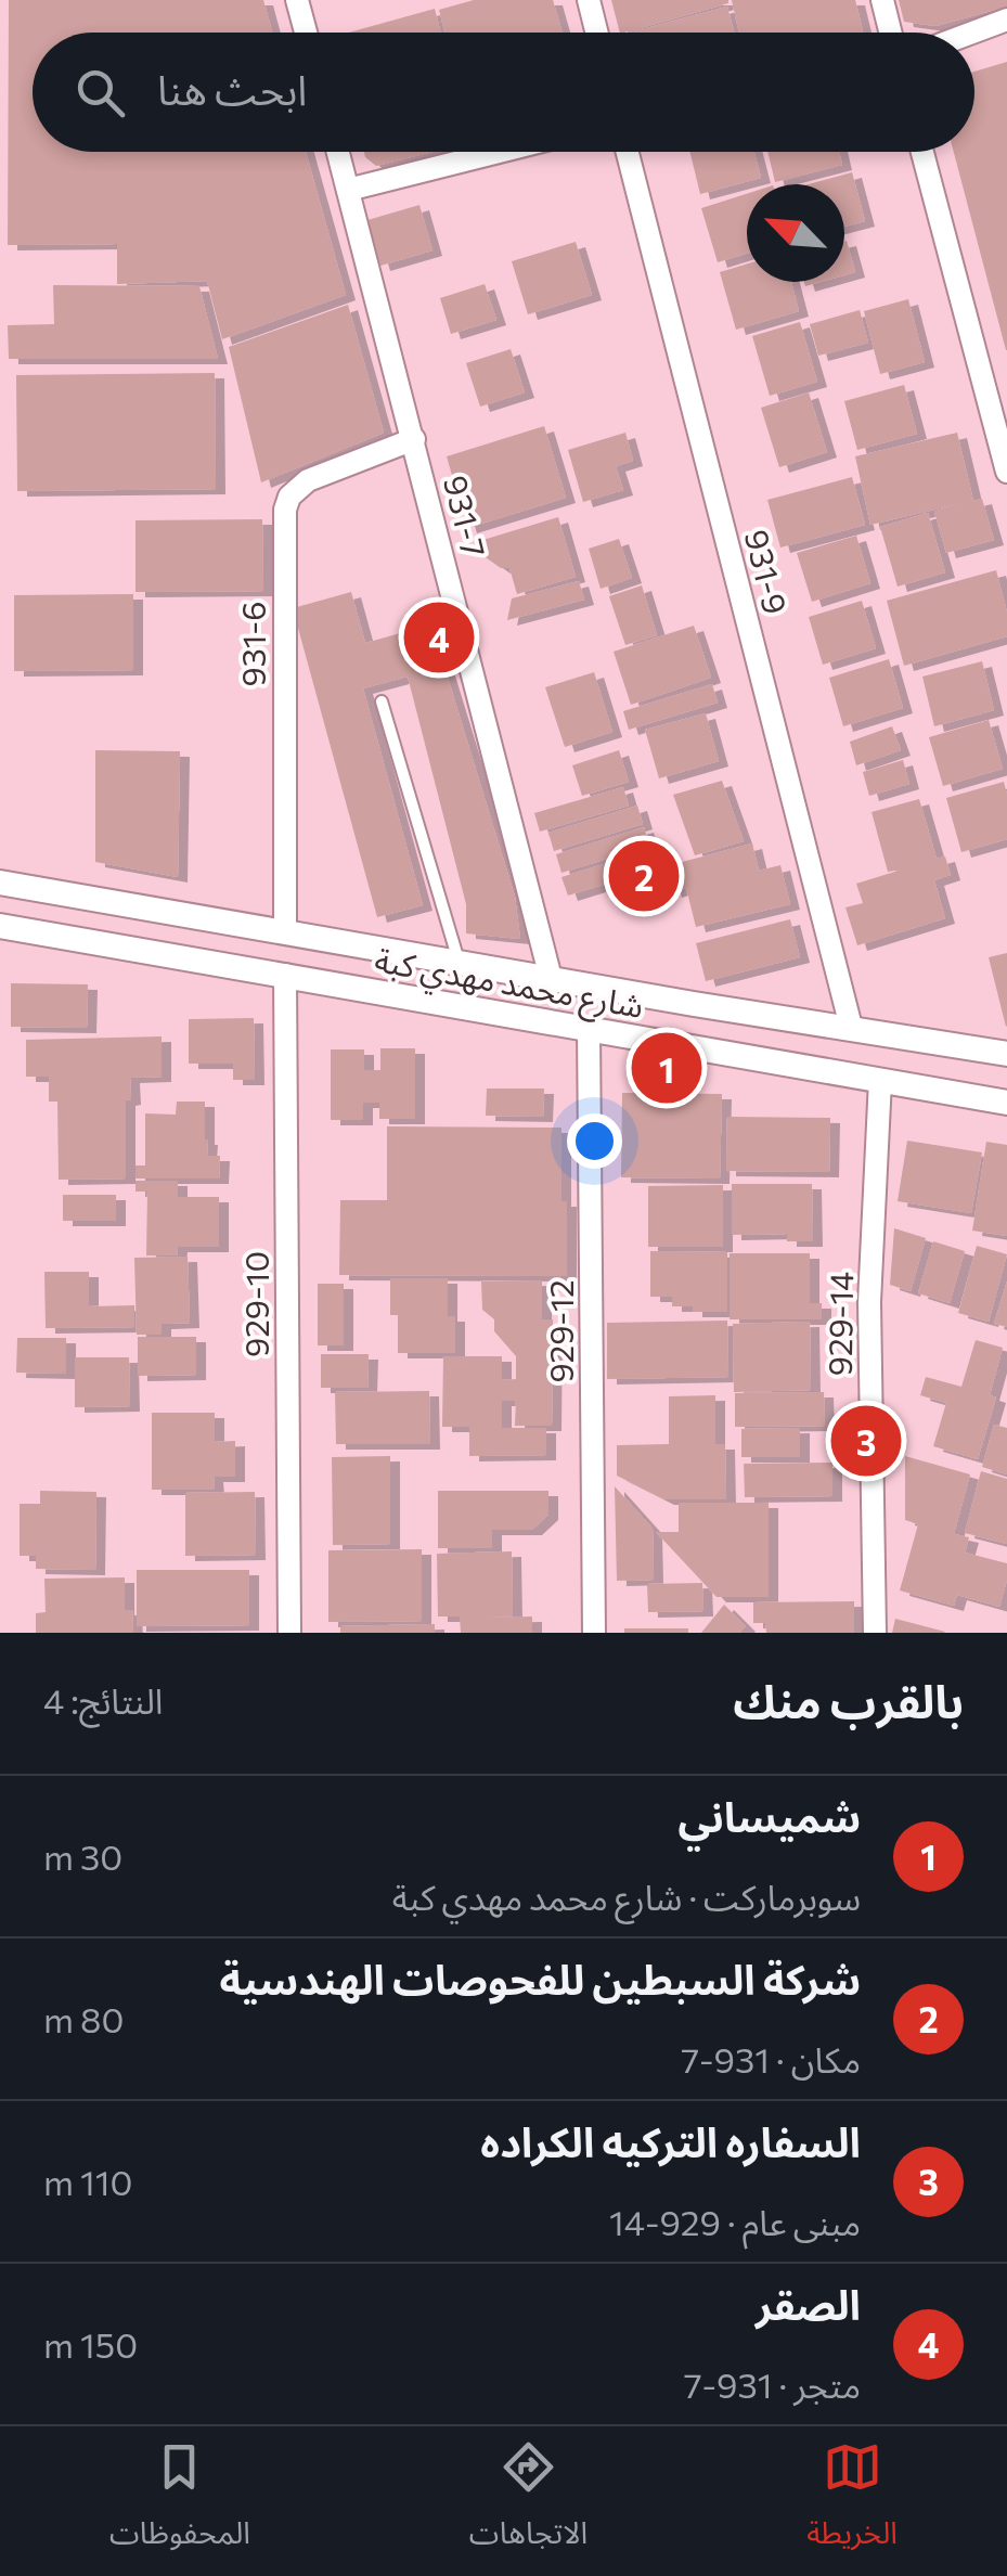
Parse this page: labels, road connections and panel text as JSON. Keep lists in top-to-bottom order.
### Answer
{
  "streets": {
    "street": [
      "931-7",
      "931-9",
      "931-6",
      "شارع محمد مهدي كبة",
      "929-10",
      "929-14",
      "929-12"
    ]
  },
  "crossings": [
    ["931-7", "931-6"],
    ["931-7", "شارع محمد مهدي كبة"],
    ["931-9", "شارع محمد مهدي كبة"],
    ["931-6", "شارع محمد مهدي كبة"],
    ["شارع محمد مهدي كبة", "929-10"],
    ["شارع محمد مهدي كبة", "929-14"],
    ["شارع محمد مهدي كبة", "929-12"]
  ],
  "north": "top left",
  "page": {
    "search": "ابحث هنا",
    "pins": [
      "4",
      "2",
      "1",
      "3"
    ],
    "heading": ["بالقرب منك", "النتائج: 4"],
    "list": [
      {
        "mark": "1",
        "name": "شميساني",
        "note": "سوبرماركت · شارع محمد مهدي كبة",
        "value": "30 m"
      },
      {
        "mark": "2",
        "name": "شركة السبطين للفحوصات الهندسية",
        "note": "مكان · 931-7",
        "value": "80 m"
      },
      {
        "mark": "3",
        "name": "السفاره التركيه الكراده",
        "note": "مبنى عام · 929-14",
        "value": "110 m"
      },
      {
        "mark": "4",
        "name": "الصقر",
        "note": "متجر · 931-7",
        "value": "150 m"
      }
    ],
    "nav": ["الخريطة", "الاتجاهات", "المحفوظات"]
  }
}
